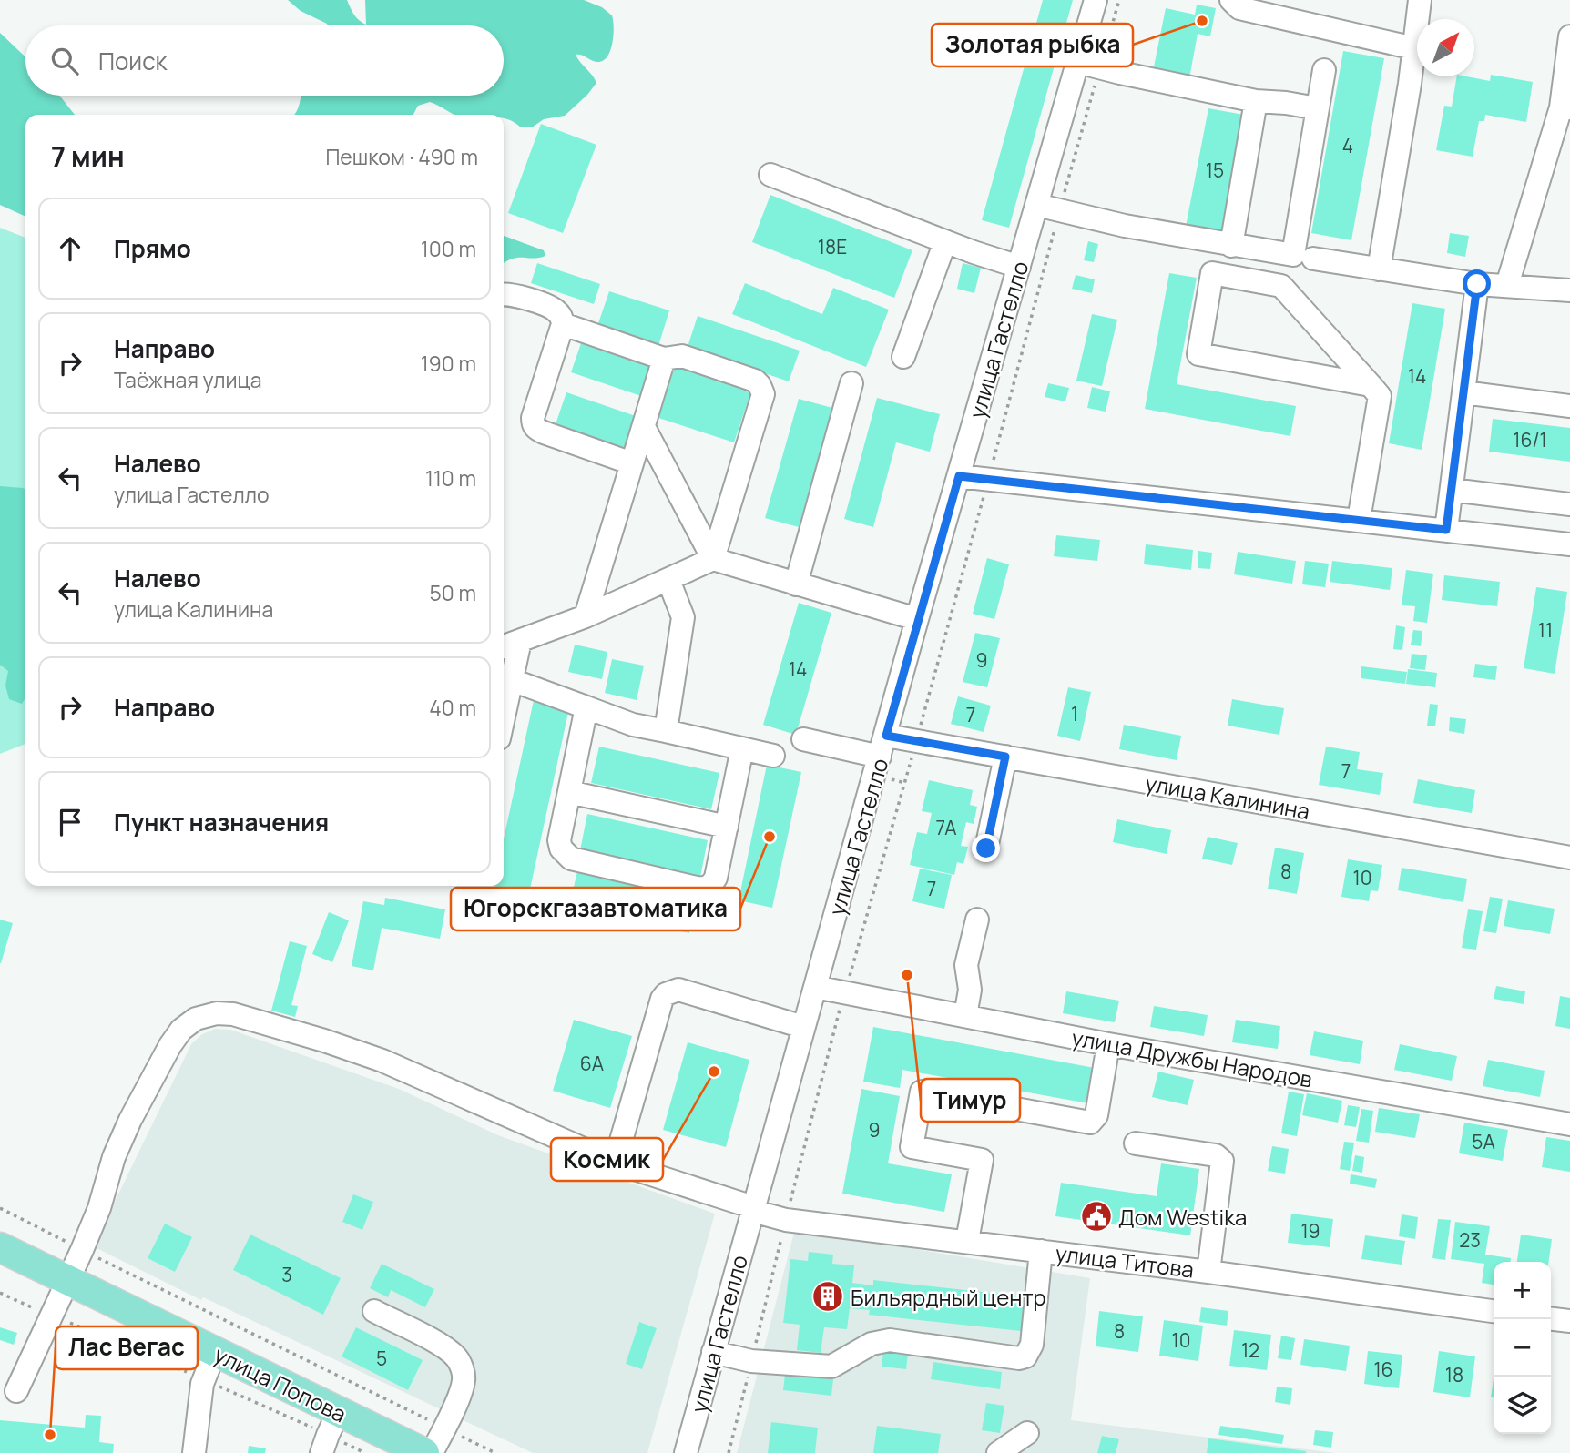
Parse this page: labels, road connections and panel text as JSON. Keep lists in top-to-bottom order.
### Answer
{
  "streets": {
    "main road": ["улица Попова"],
    "street": [
      "улица Гастелло",
      "улица Калинина",
      "улица Дружбы Народов",
      "улица Титова"
    ]
  },
  "crossings": [
    ["улица Гастелло", "улица Калинина"],
    ["улица Гастелло", "улица Дружбы Народов"],
    ["улица Гастелло", "улица Титова"],
    ["улица Титова", "улица Попова"]
  ],
  "places": {
    "other": [
      "Золотая рыбка",
      "Югорскгазавтоматика",
      "Тимур",
      "Космик",
      "Лас Вегас"
    ],
    "public building": ["Дом Westika"],
    "building": ["Бильярдный центр"]
  },
  "house_numbers": [
    "4",
    "15",
    "18Е",
    "14",
    "16/1",
    "11",
    "9",
    "14",
    "1",
    "7",
    "7",
    "7А",
    "8",
    "10",
    "7",
    "6А",
    "9",
    "5А",
    "19",
    "23",
    "3",
    "8",
    "10",
    "12",
    "5",
    "16",
    "18"
  ],
  "north": "top right",
  "page": {
    "search": "Поиск",
    "heading": ["7 мин", "Пешком · 490 m"],
    "list": [
      ["Прямо", "100 m"],
      ["Направо", "Таёжная улица", "190 m"],
      ["Налево", "улица Гастелло", "110 m"],
      ["Налево", "улица Калинина", "50 m"],
      ["Направо", "40 m"],
      "Пункт назначения"
    ],
    "map_buttons": ["+", "−"]
  }
}
